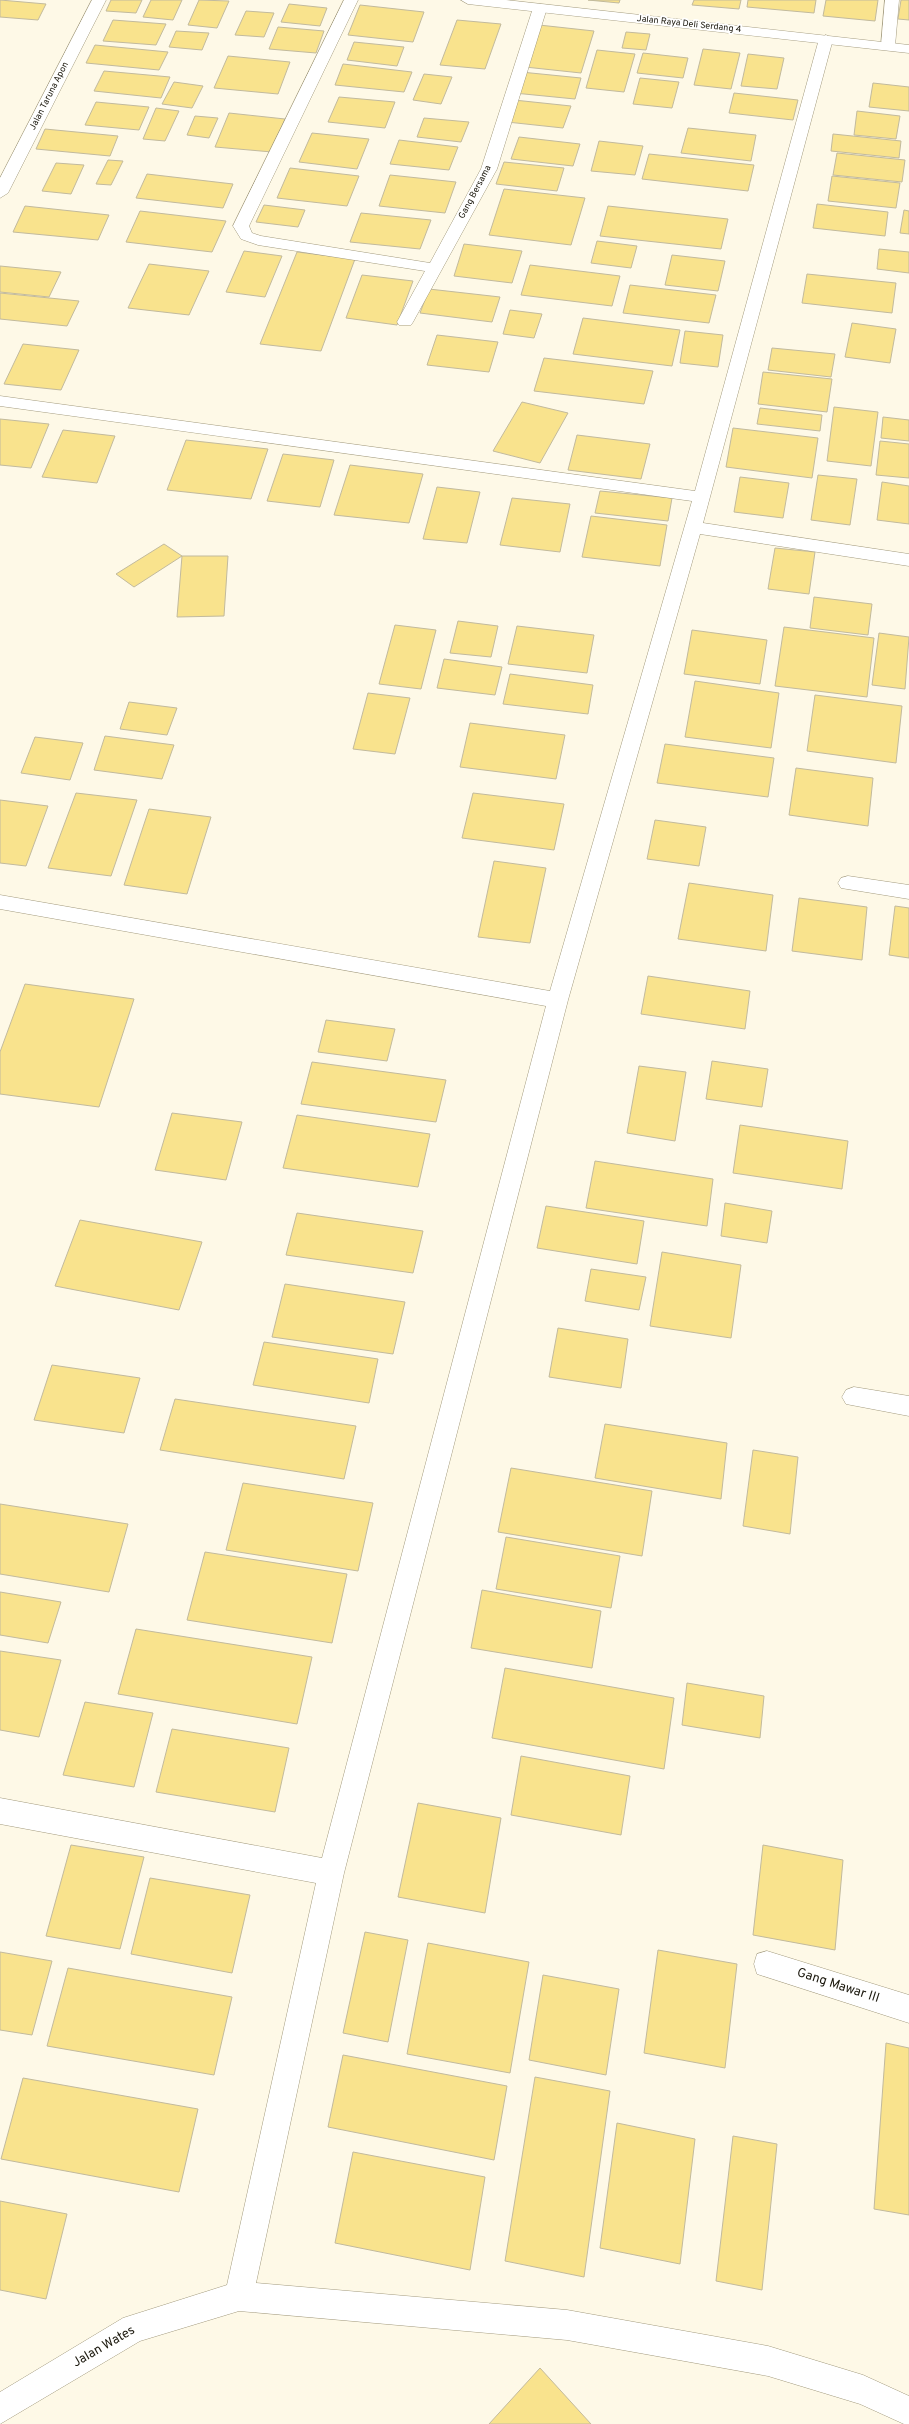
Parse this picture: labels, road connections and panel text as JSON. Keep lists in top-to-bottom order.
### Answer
{
  "streets": {
    "street": [
      "Jalan Raya Deli Serdang 4",
      "Jalan Taruna Apon",
      "Gang Bersama",
      "Gang Mawar III",
      "Jalan Wates"
    ]
  },
  "crossings": [
    ["Jalan Raya Deli Serdang 4", "Gang Bersama"]
  ]
}
